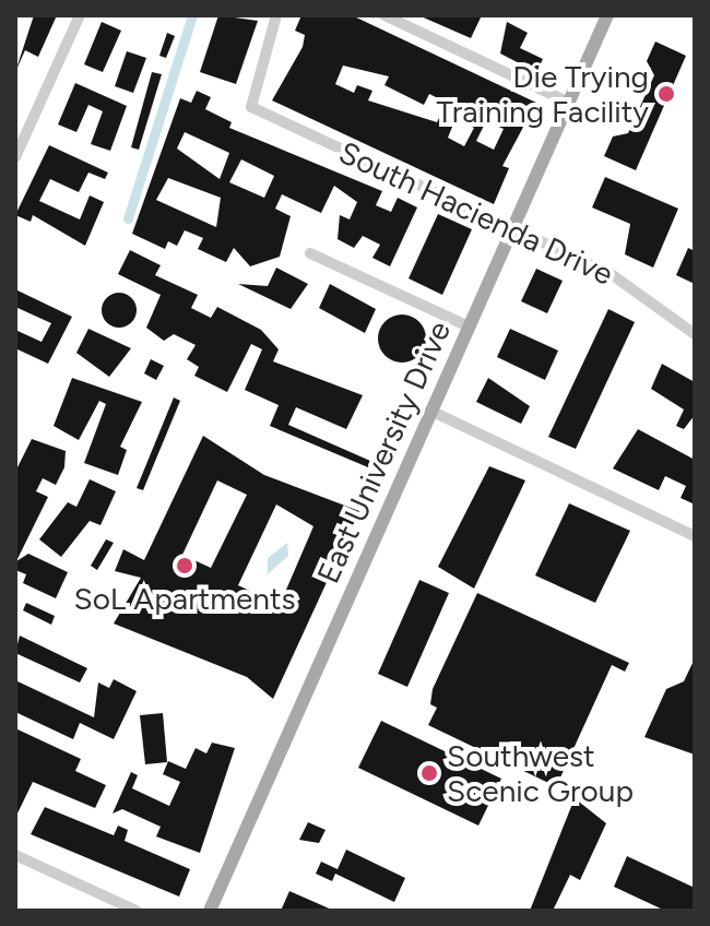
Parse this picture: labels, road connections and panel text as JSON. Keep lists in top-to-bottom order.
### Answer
{
  "streets": {
    "main road": ["East University Drive"],
    "street": ["South Hacienda Drive"]
  },
  "crossings": [
    ["South Hacienda Drive", "East University Drive"]
  ],
  "places": ["Die Trying Training Facility", "SoL Apartments", "Southwest Scenic Group"]
}
